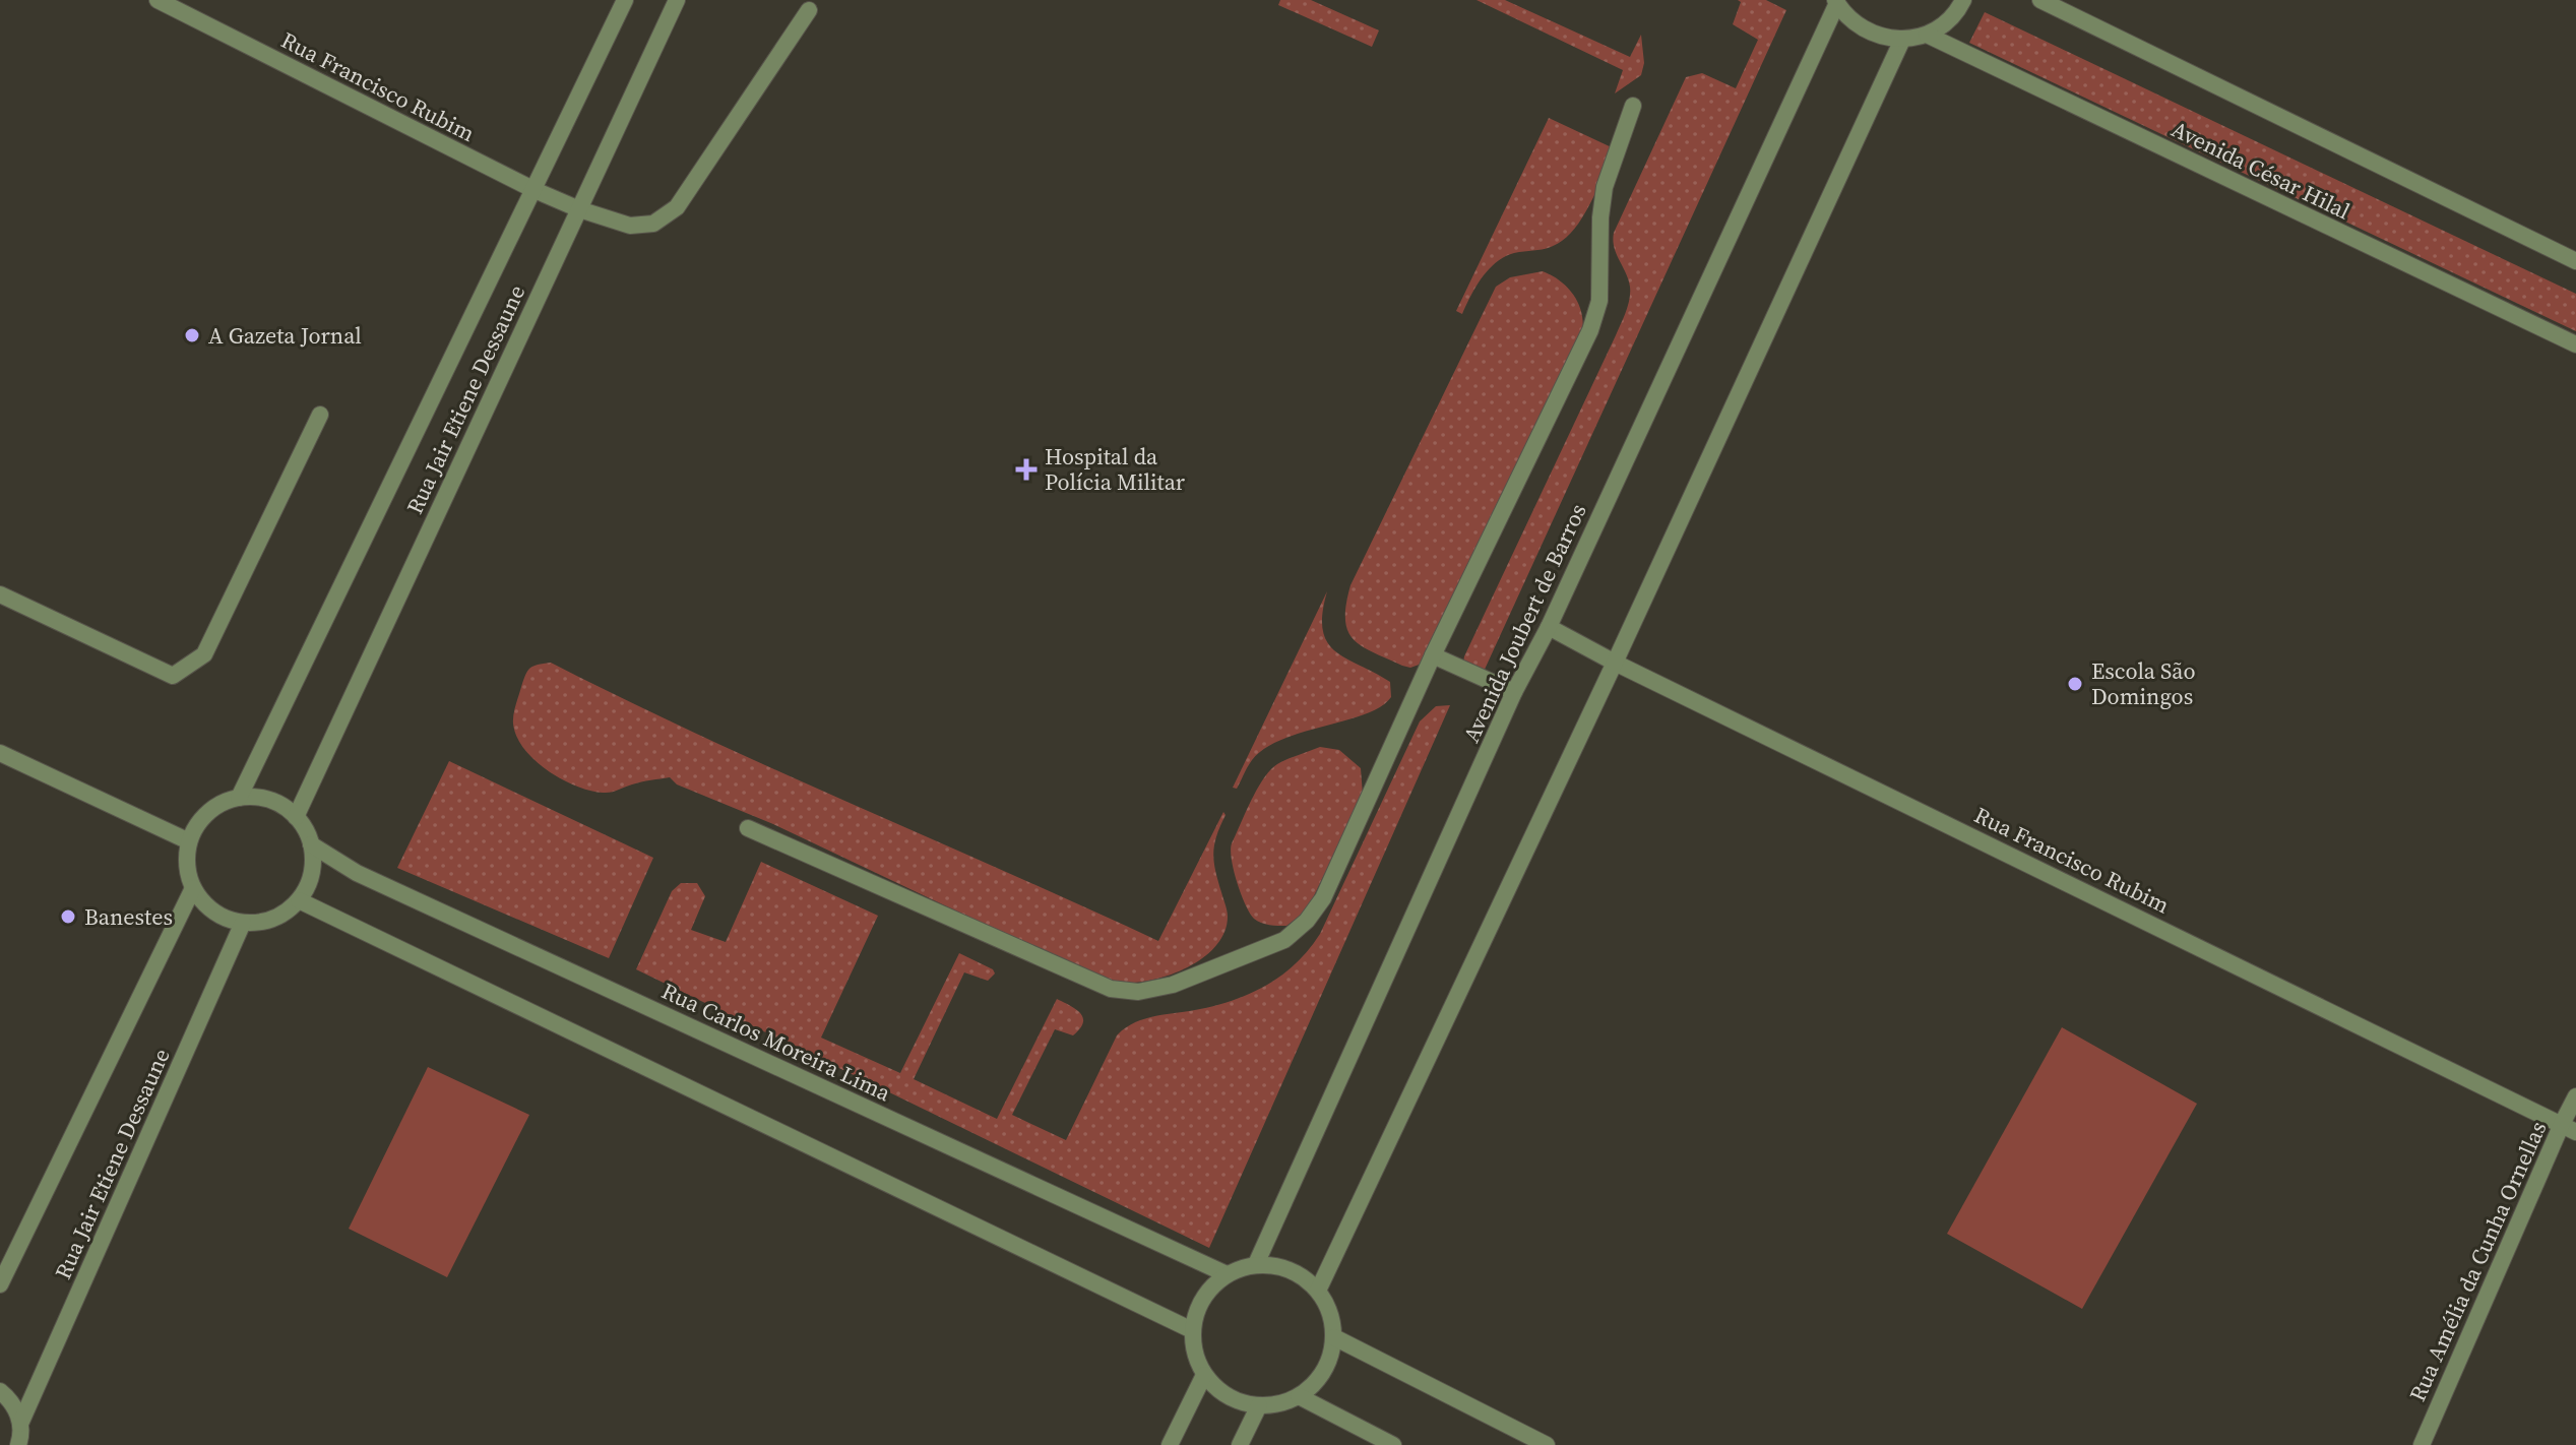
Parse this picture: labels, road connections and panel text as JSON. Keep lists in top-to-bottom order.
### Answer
{
  "streets": {
    "street": [
      "Rua Francisco Rubim",
      "Avenida César Hilal",
      "Rua Jair Etiene Dessaune",
      "Avenida Joubert de Barros",
      "Rua Carlos Moreira Lima",
      "Rua Amélia da Cunha Ornellas"
    ]
  },
  "crossings": [
    ["Rua Francisco Rubim", "Rua Jair Etiene Dessaune"],
    ["Rua Francisco Rubim", "Avenida Joubert de Barros"],
    ["Rua Francisco Rubim", "Rua Amélia da Cunha Ornellas"],
    ["Rua Jair Etiene Dessaune", "Rua Carlos Moreira Lima"],
    ["Avenida Joubert de Barros", "Rua Carlos Moreira Lima"]
  ],
  "places": {
    "other": ["A Gazeta Jornal", "Escola São Domingos", "Banestes"],
    "health": ["Hospital da Polícia Militar"]
  }
}
